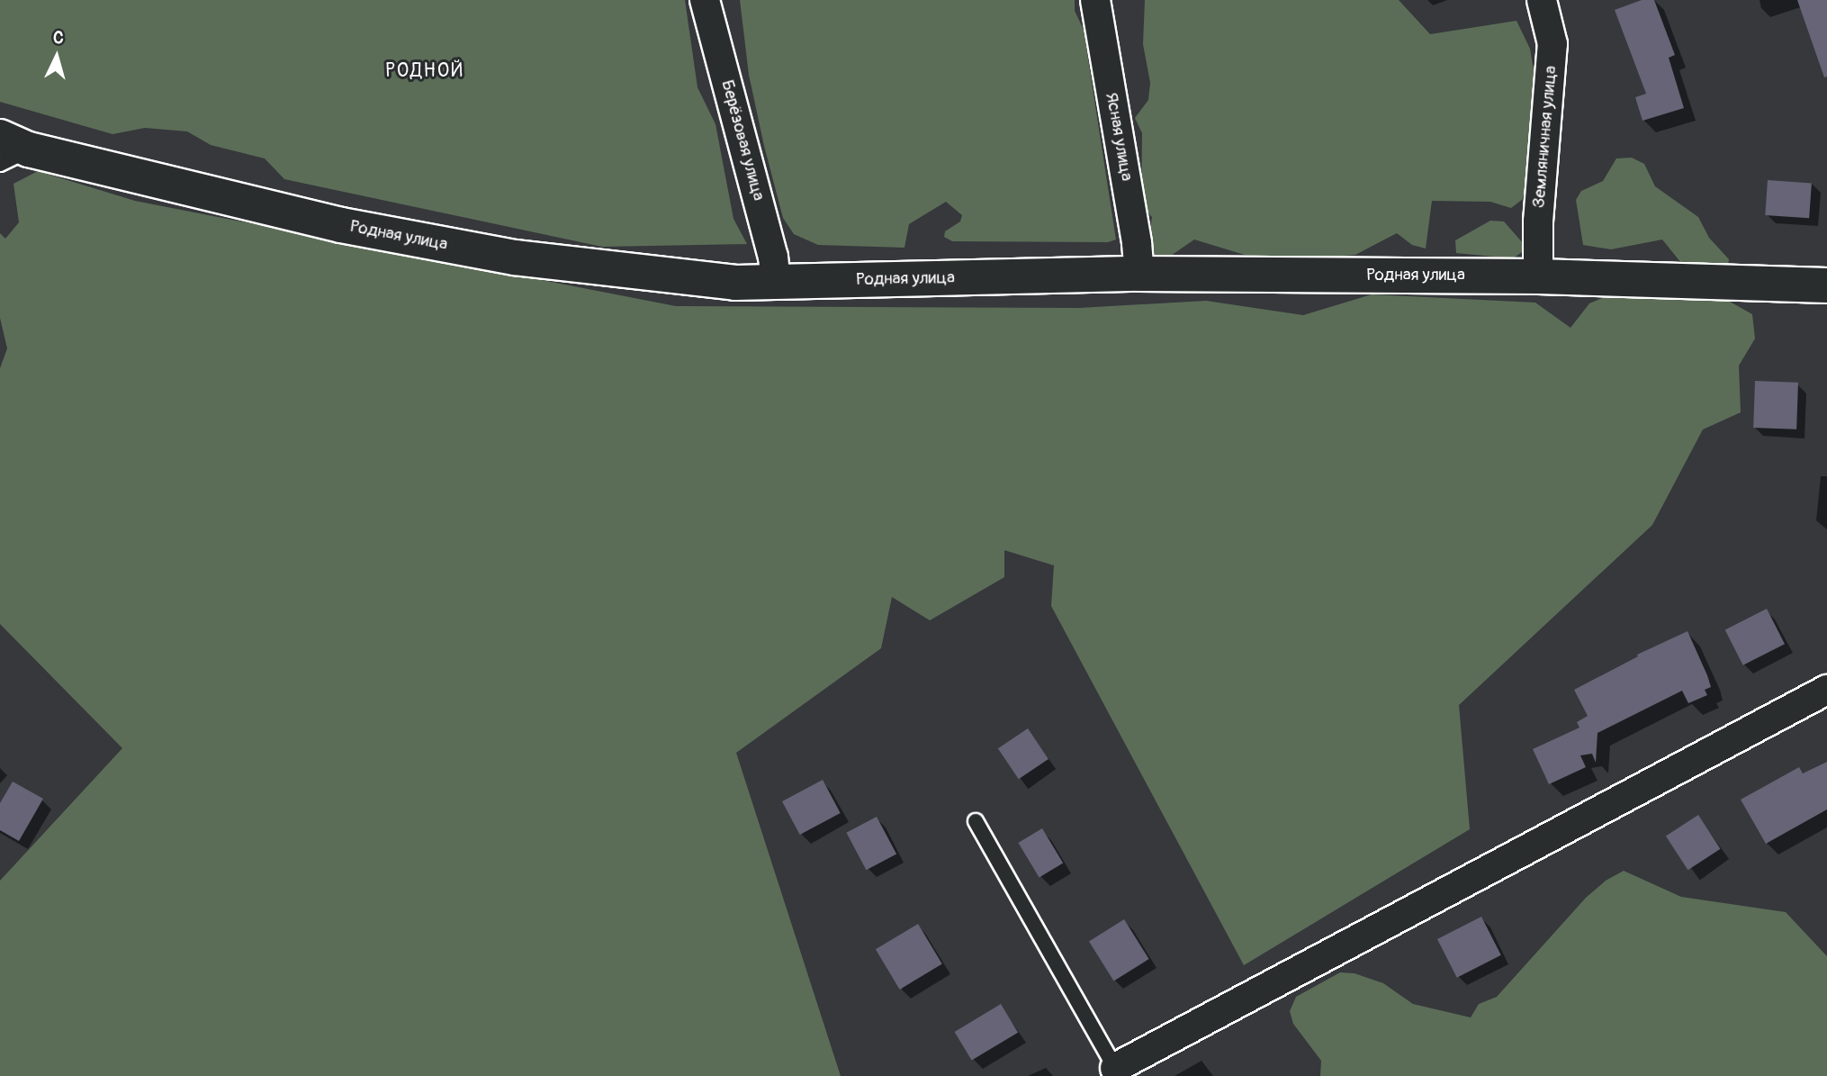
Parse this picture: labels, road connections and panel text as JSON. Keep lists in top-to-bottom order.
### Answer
{
  "streets": {
    "street": [
      "Ясная улица",
      "Земляничная улица",
      "Берёзовая улица",
      "Родная улица"
    ]
  },
  "crossings": [
    ["Ясная улица", "Родная улица"],
    ["Земляничная улица", "Родная улица"],
    ["Берёзовая улица", "Родная улица"]
  ],
  "districts": ["РОДНОЙ"],
  "north": "top"
}
